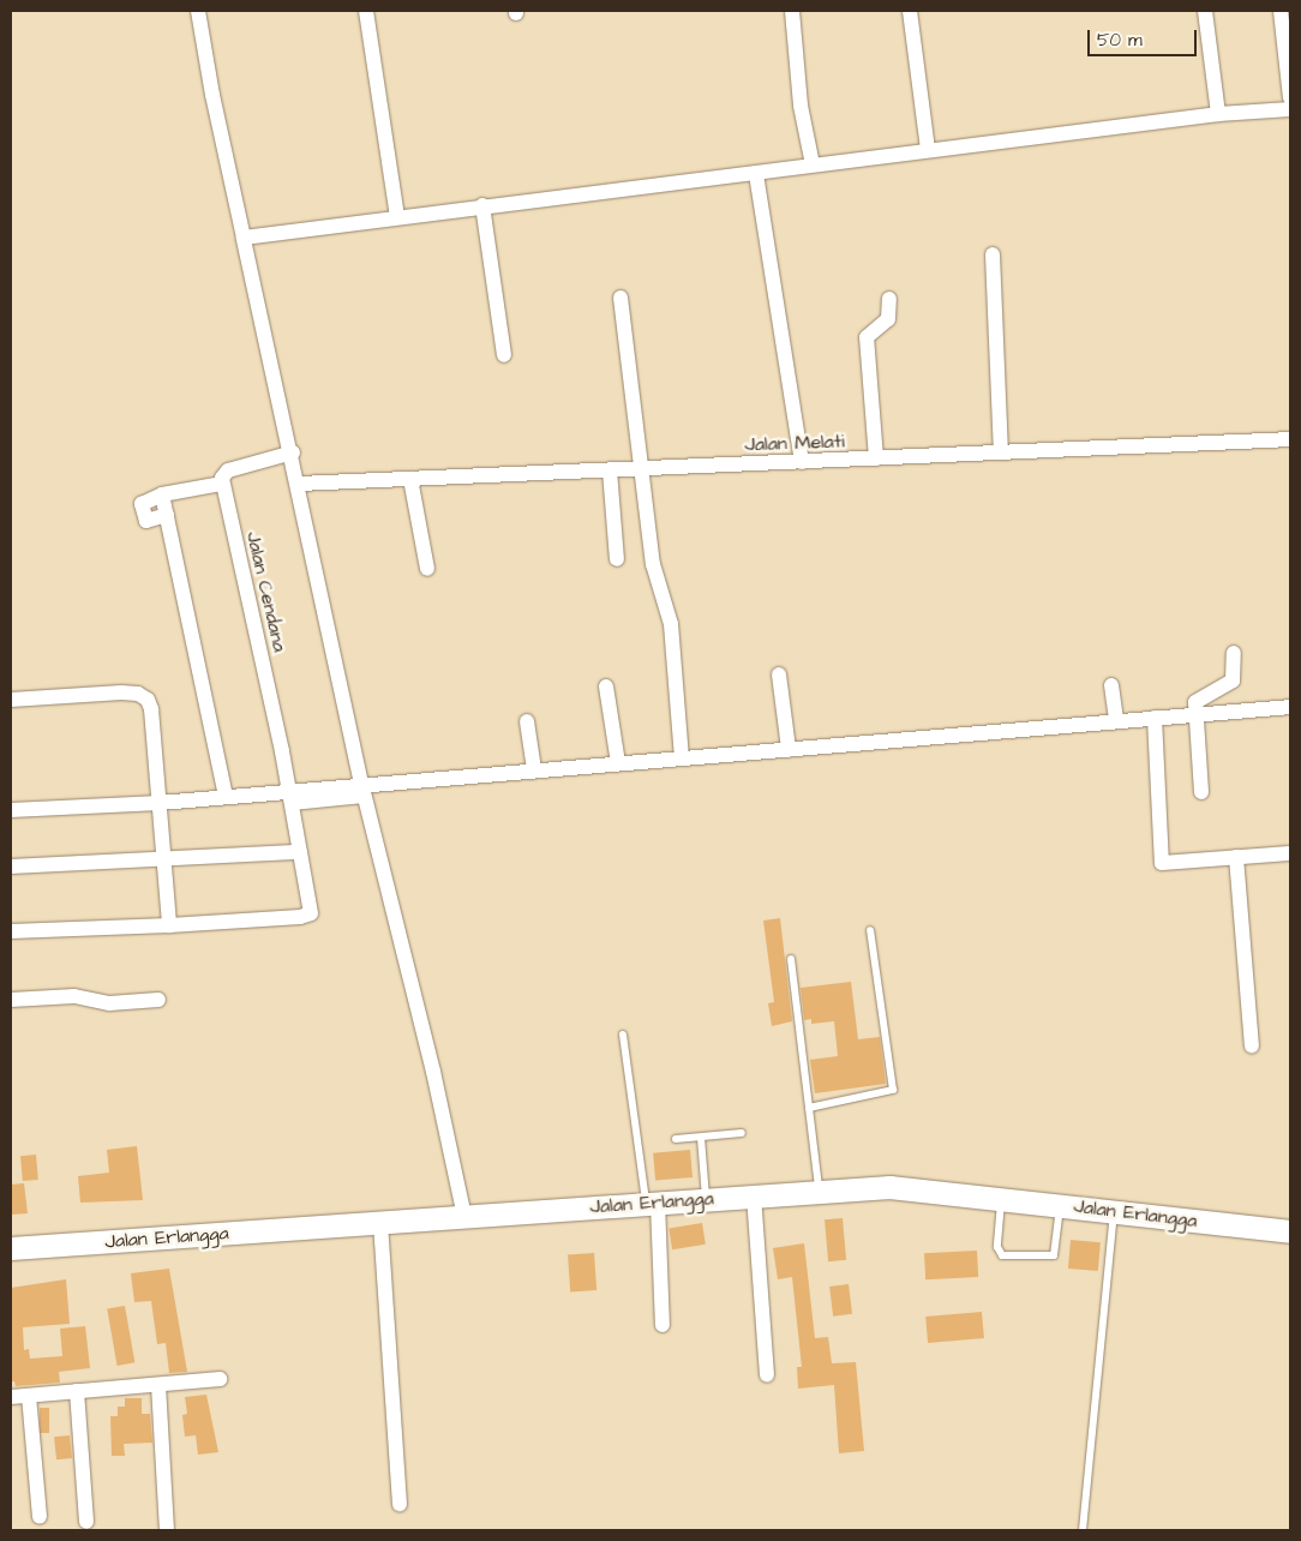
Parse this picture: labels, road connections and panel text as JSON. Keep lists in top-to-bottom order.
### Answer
{
  "streets": {
    "main road": ["Jalan Erlangga"],
    "street": ["Jalan Melati", "Jalan Cendana"]
  },
  "scale_bar": "50 m"
}
